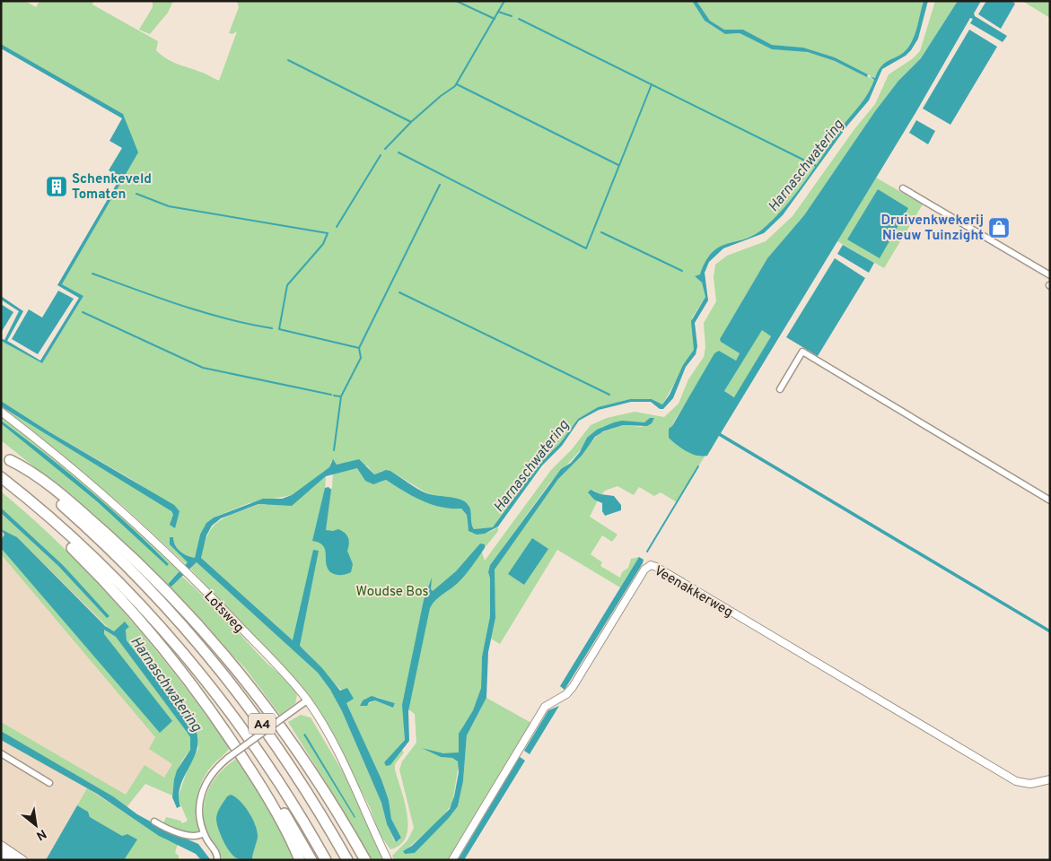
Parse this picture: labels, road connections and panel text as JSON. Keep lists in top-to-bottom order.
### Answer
{
  "streets": {
    "highway": ["A4"],
    "street": ["Veenakkerweg", "Lotsweg"]
  },
  "water": ["Harnaschwatering"],
  "parks": ["Woudse Bos"],
  "places": {
    "building": ["Schenkeveld Tomaten"],
    "shop": ["Druivenkwekerij Nieuw Tuinzight"]
  },
  "north": "bottom right"
}
